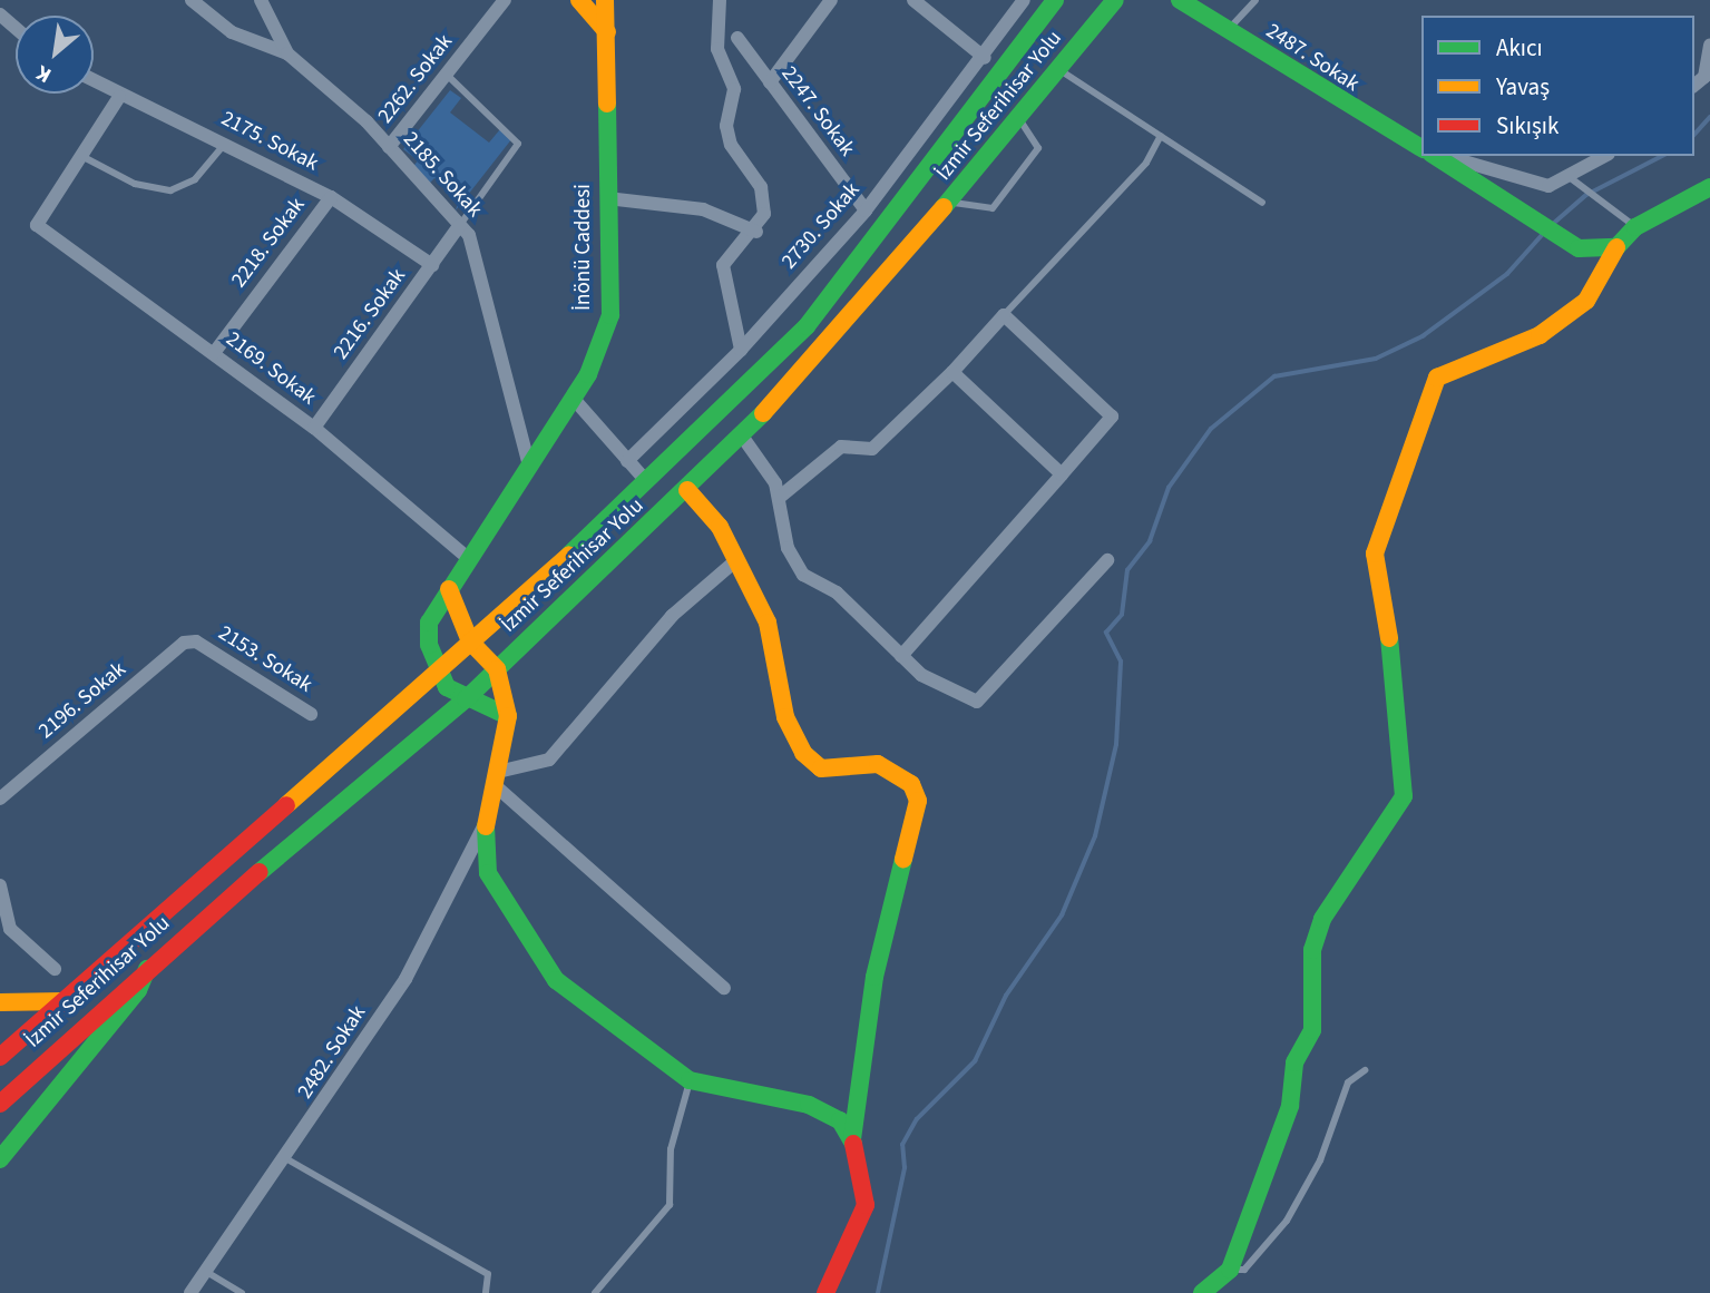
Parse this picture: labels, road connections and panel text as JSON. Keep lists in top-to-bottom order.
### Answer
{
  "streets": {
    "street": [
      "2487. Sokak",
      "2262. Sokak",
      "İzmir Seferihisar Yolu",
      "2247. Sokak",
      "2175. Sokak",
      "2185. Sokak",
      "2730. Sokak",
      "2218. Sokak",
      "İnönü Caddesi",
      "2216. Sokak",
      "2169. Sokak",
      "2153. Sokak",
      "2196. Sokak",
      "2482. Sokak"
    ]
  },
  "crossings": [
    ["2262. Sokak", "2185. Sokak"],
    ["İzmir Seferihisar Yolu", "İnönü Caddesi"],
    ["2247. Sokak", "2730. Sokak"],
    ["2175. Sokak", "2218. Sokak"],
    ["2175. Sokak", "2216. Sokak"],
    ["2185. Sokak", "İnönü Caddesi"],
    ["2185. Sokak", "2216. Sokak"],
    ["2218. Sokak", "2169. Sokak"],
    ["İnönü Caddesi", "2169. Sokak"],
    ["2216. Sokak", "2169. Sokak"],
    ["2153. Sokak", "2196. Sokak"]
  ],
  "legend": ["Akıcı", "Yavaş", "Sıkışık"],
  "north": "bottom left"
}
